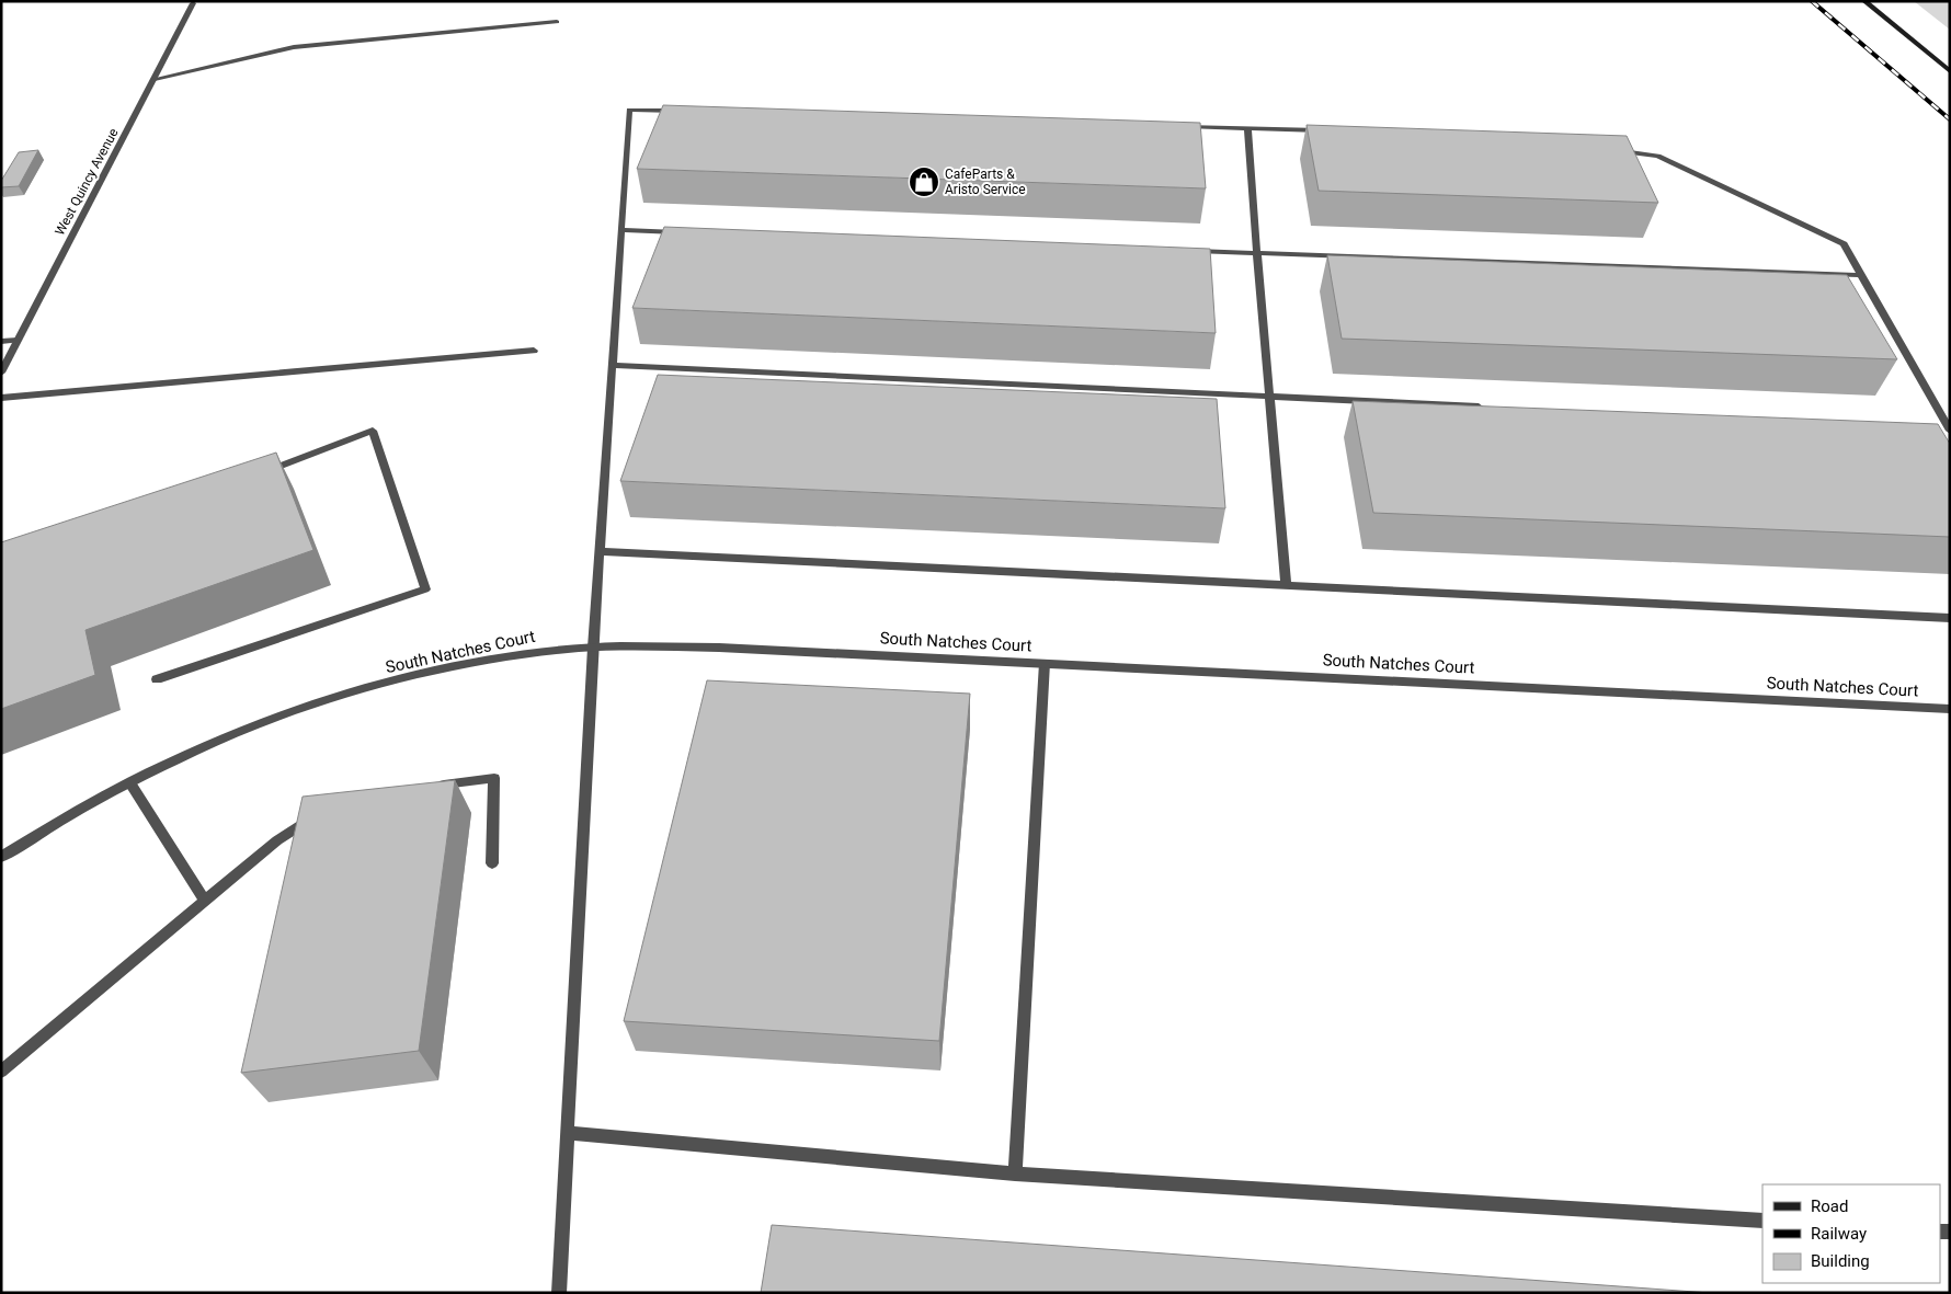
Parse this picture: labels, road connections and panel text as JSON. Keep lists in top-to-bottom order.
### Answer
{
  "streets": {
    "street": ["West Quincy Avenue", "South Natches Court"]
  },
  "places": {
    "shop": ["CafeParts & Aristo Service"]
  },
  "legend": ["Road", "Railway", "Building"]
}
